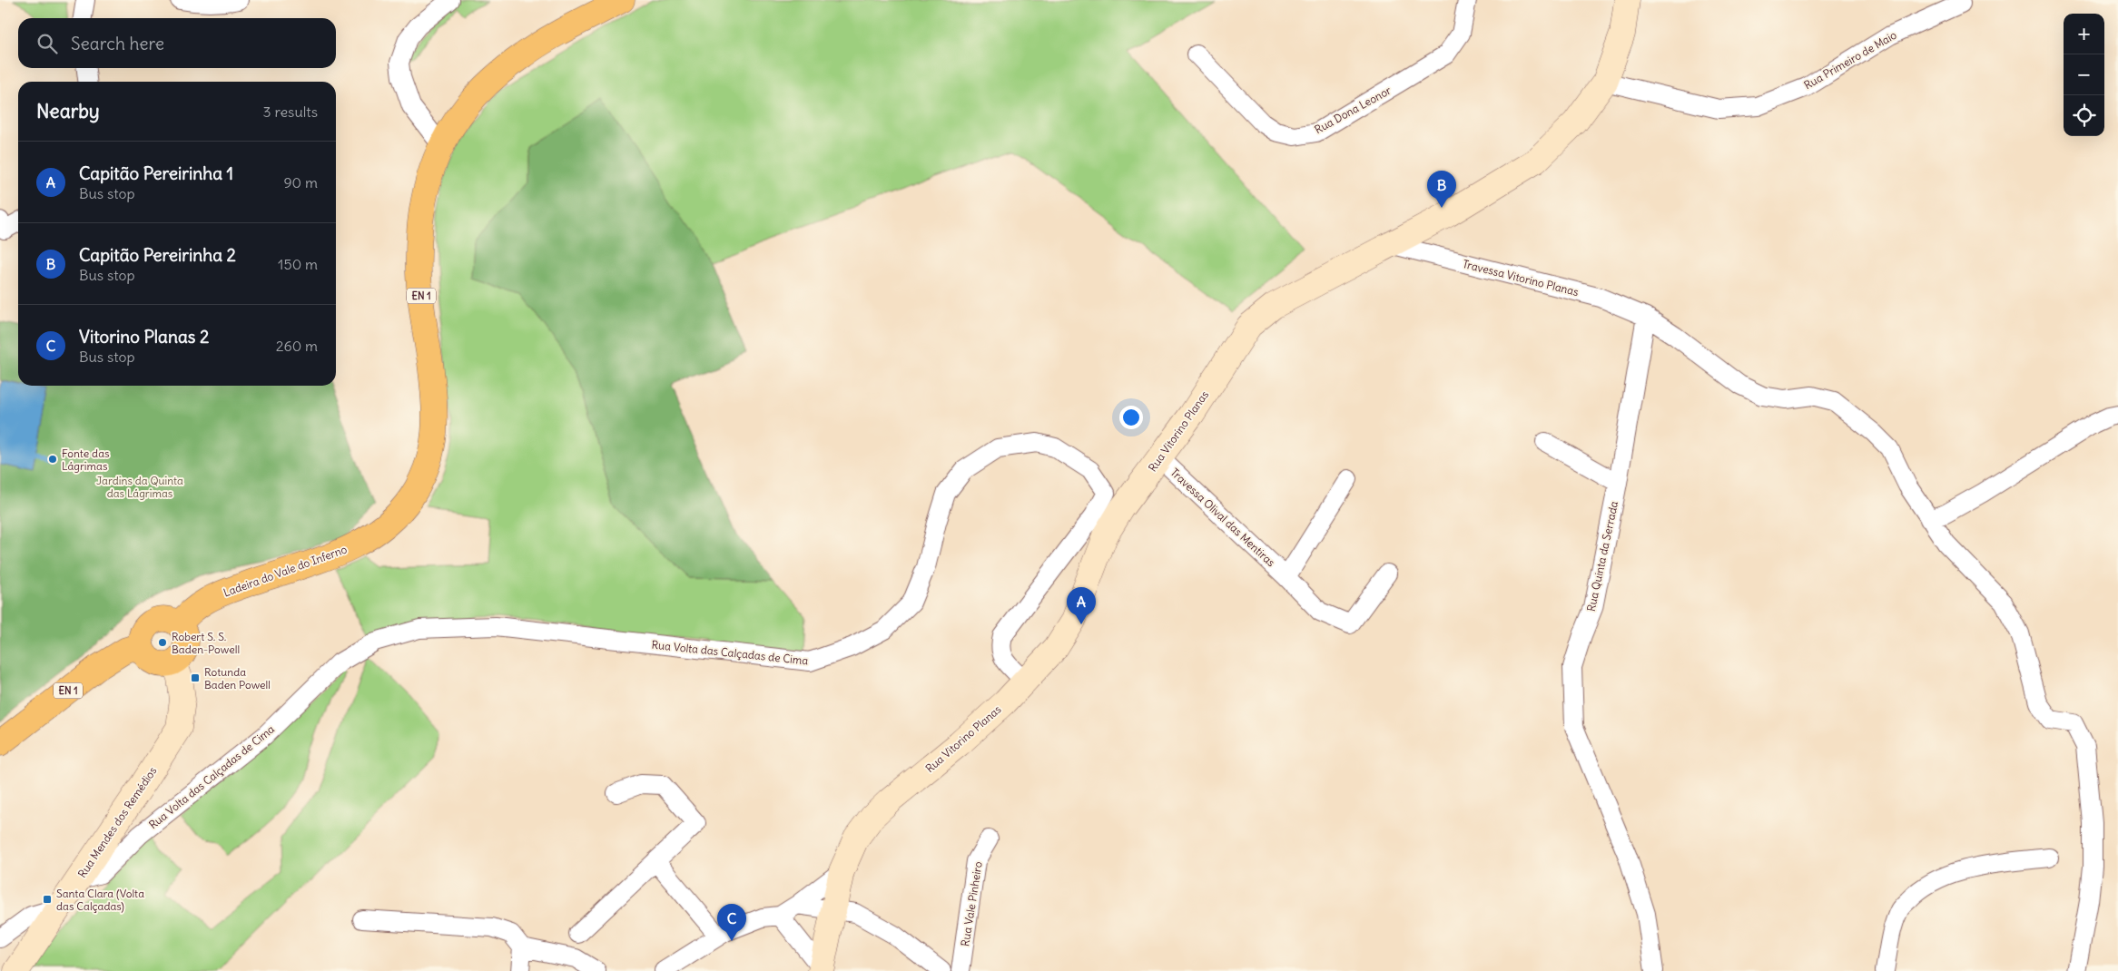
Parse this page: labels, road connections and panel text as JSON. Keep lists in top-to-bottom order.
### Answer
{
  "streets": {
    "main road": ["EN 1", "Ladeira do Vale do Inferno"],
    "street": [
      "Rua Primeiro de Maio",
      "Rua Dona Leonor",
      "Travessa Vitorino Planas",
      "Rua Vitorino Planas",
      "Travessa Olival das Mentiras",
      "Rua Quinta da Serrada",
      "Rua Volta das Calçadas de Cima",
      "Rua Mendes dos Remédios",
      "Rua Vale Pinheiro"
    ]
  },
  "crossings": [
    ["Rua Primeiro de Maio", "Rua Vitorino Planas"],
    ["Travessa Vitorino Planas", "Rua Vitorino Planas"],
    ["Travessa Vitorino Planas", "Rua Quinta da Serrada"],
    ["EN 1", "Ladeira do Vale do Inferno"],
    ["EN 1", "Rua Mendes dos Remédios"],
    ["Rua Vitorino Planas", "Travessa Olival das Mentiras"],
    ["Rua Vitorino Planas", "Rua Volta das Calçadas de Cima"],
    ["Ladeira do Vale do Inferno", "Rua Mendes dos Remédios"],
    ["Rua Volta das Calçadas de Cima", "Rua Mendes dos Remédios"]
  ],
  "parks": ["Jardins da Quinta das Lágrimas"],
  "places": {
    "other": ["Fonte das Lágrimas", "Robert S. S. Baden-Powell"],
    "transit": ["Rotunda Baden Powell", "Santa Clara (Volta das Calçadas)"]
  },
  "page": {
    "map_buttons": ["+", "−"],
    "search": "Search here",
    "heading": ["Nearby", "3 results"],
    "list": [
      {
        "mark": "A",
        "name": "Capitão Pereirinha 1",
        "note": "Bus stop",
        "value": "90 m"
      },
      {
        "mark": "B",
        "name": "Capitão Pereirinha 2",
        "note": "Bus stop",
        "value": "150 m"
      },
      {
        "mark": "C",
        "name": "Vitorino Planas 2",
        "note": "Bus stop",
        "value": "260 m"
      }
    ],
    "pins": ["B", "A", "C"]
  }
}
